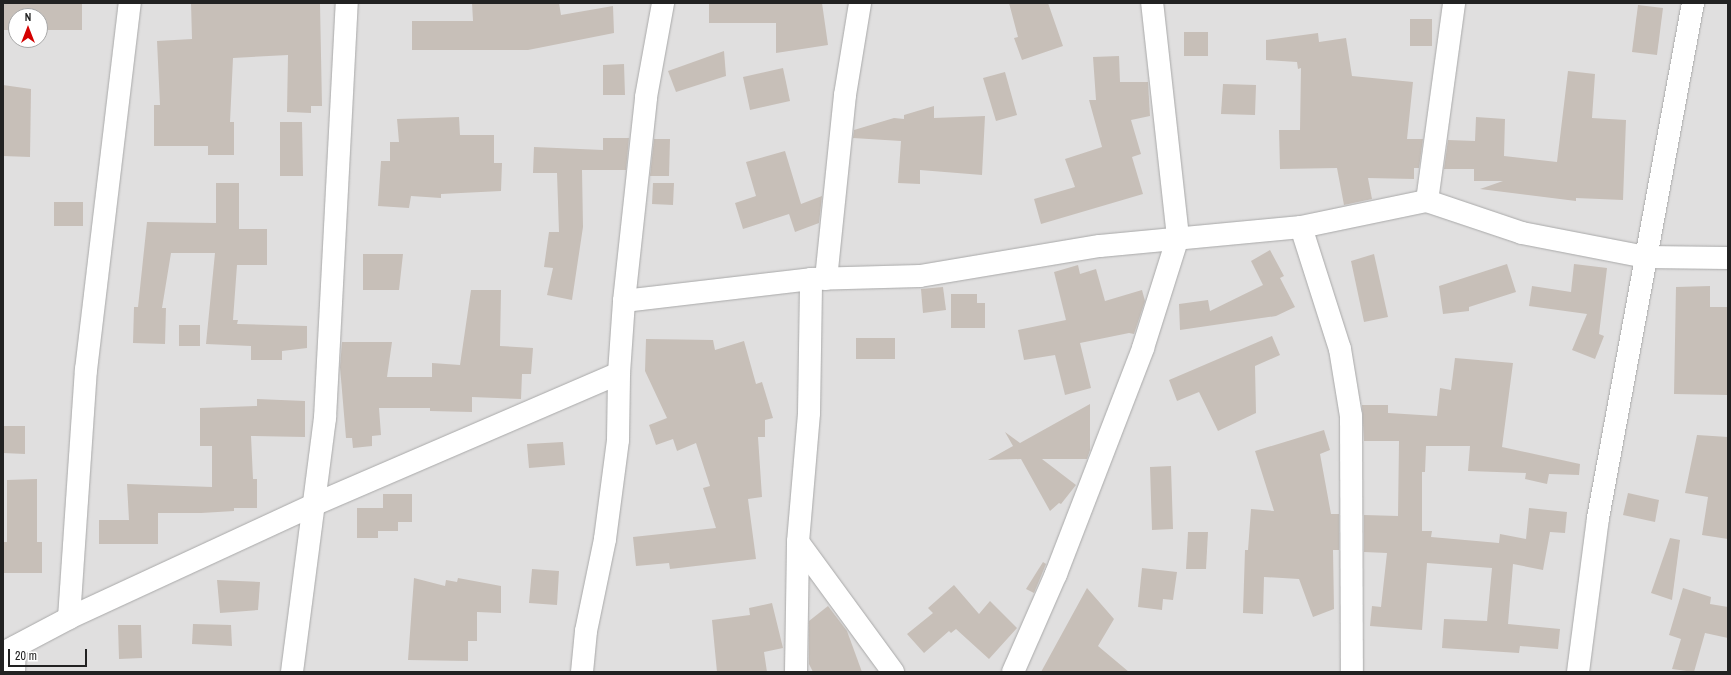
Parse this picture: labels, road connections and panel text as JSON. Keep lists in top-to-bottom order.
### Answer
{
  "scale_bar": "20 m",
  "north": "top"
}
